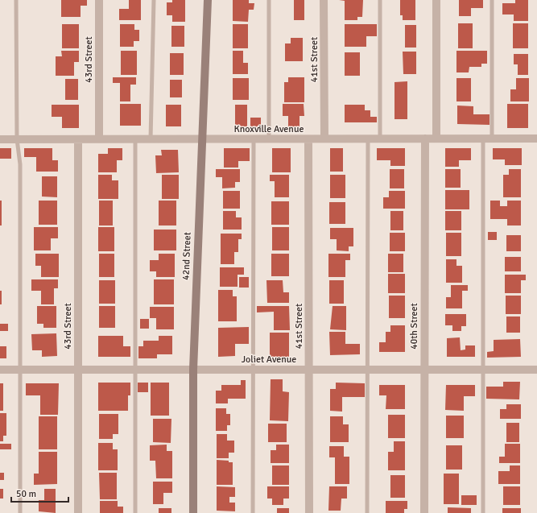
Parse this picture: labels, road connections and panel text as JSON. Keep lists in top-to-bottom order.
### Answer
{
  "streets": {
    "street": [
      "43rd Street",
      "41st Street",
      "Knoxville Avenue",
      "42nd Street",
      "40th Street",
      "Joliet Avenue"
    ]
  },
  "crossings": [
    ["43rd Street", "Knoxville Avenue"],
    ["43rd Street", "Joliet Avenue"],
    ["41st Street", "Knoxville Avenue"],
    ["41st Street", "Joliet Avenue"],
    ["Knoxville Avenue", "42nd Street"],
    ["Knoxville Avenue", "40th Street"],
    ["42nd Street", "Joliet Avenue"],
    ["40th Street", "Joliet Avenue"]
  ],
  "scale_bar": "50 m"
}
